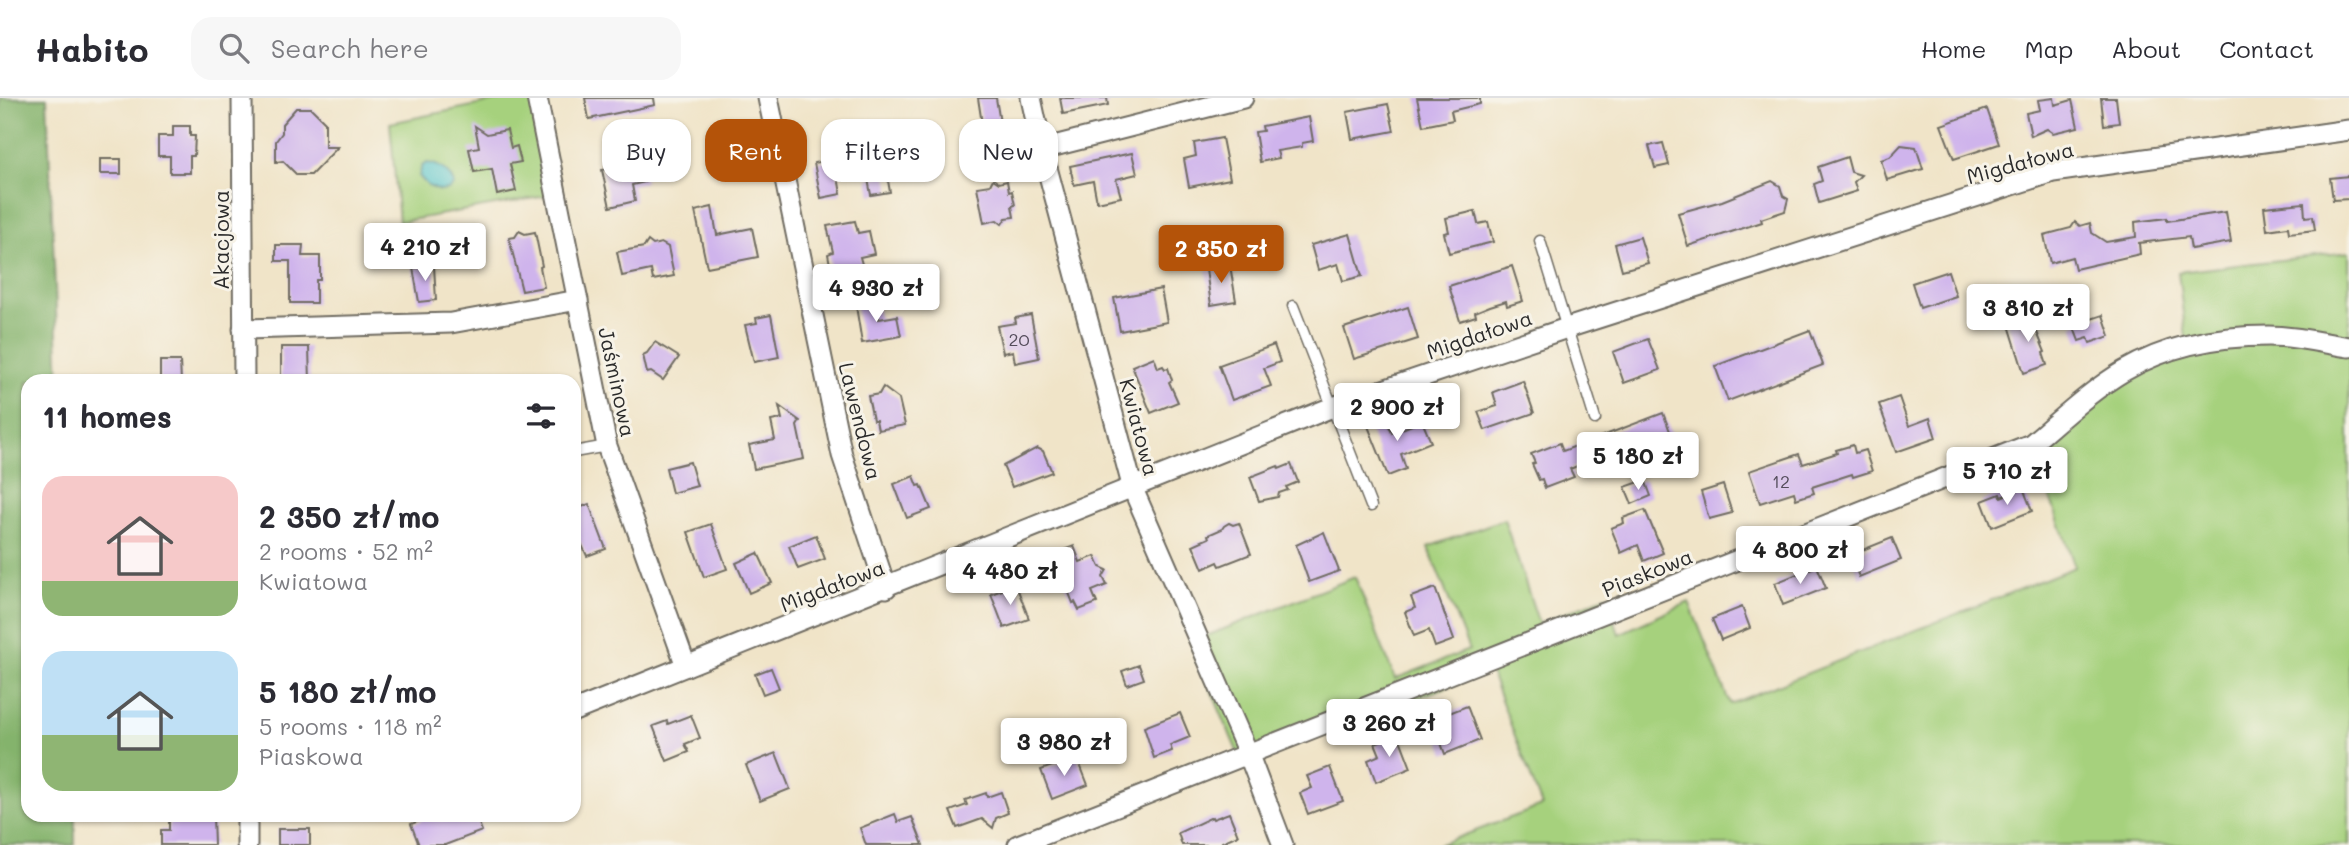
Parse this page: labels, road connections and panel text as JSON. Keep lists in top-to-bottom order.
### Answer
{
  "streets": {
    "street": [
      "Migdałowa",
      "Akacjowa",
      "Jaśminowa",
      "Lawendowa",
      "Kwiatowa",
      "Piaskowa"
    ]
  },
  "crossings": [
    ["Migdałowa", "Jaśminowa"],
    ["Migdałowa", "Lawendowa"],
    ["Migdałowa", "Kwiatowa"],
    ["Kwiatowa", "Piaskowa"]
  ],
  "house_numbers": ["20", "12"],
  "page": {
    "header": "Habito",
    "search": "Search here",
    "nav": [
      "Home",
      "Map",
      "About",
      "Contact"
    ],
    "chip": [
      "Buy",
      "Rent",
      "Filters",
      "New"
    ],
    "price": [
      "4 210 zł",
      "2 350 zł",
      "4 930 zł",
      "3 810 zł",
      "2 900 zł",
      "5 180 zł",
      "5 710 zł",
      "4 800 zł",
      "4 480 zł",
      "3 260 zł",
      "3 980 zł"
    ],
    "heading": "11 homes",
    "list": [
      {
        "name": "2 350 zł/mo",
        "note": "2 rooms · 52 m² · Kwiatowa"
      },
      {
        "name": "5 180 zł/mo",
        "note": "5 rooms · 118 m² · Piaskowa"
      }
    ]
  }
}
